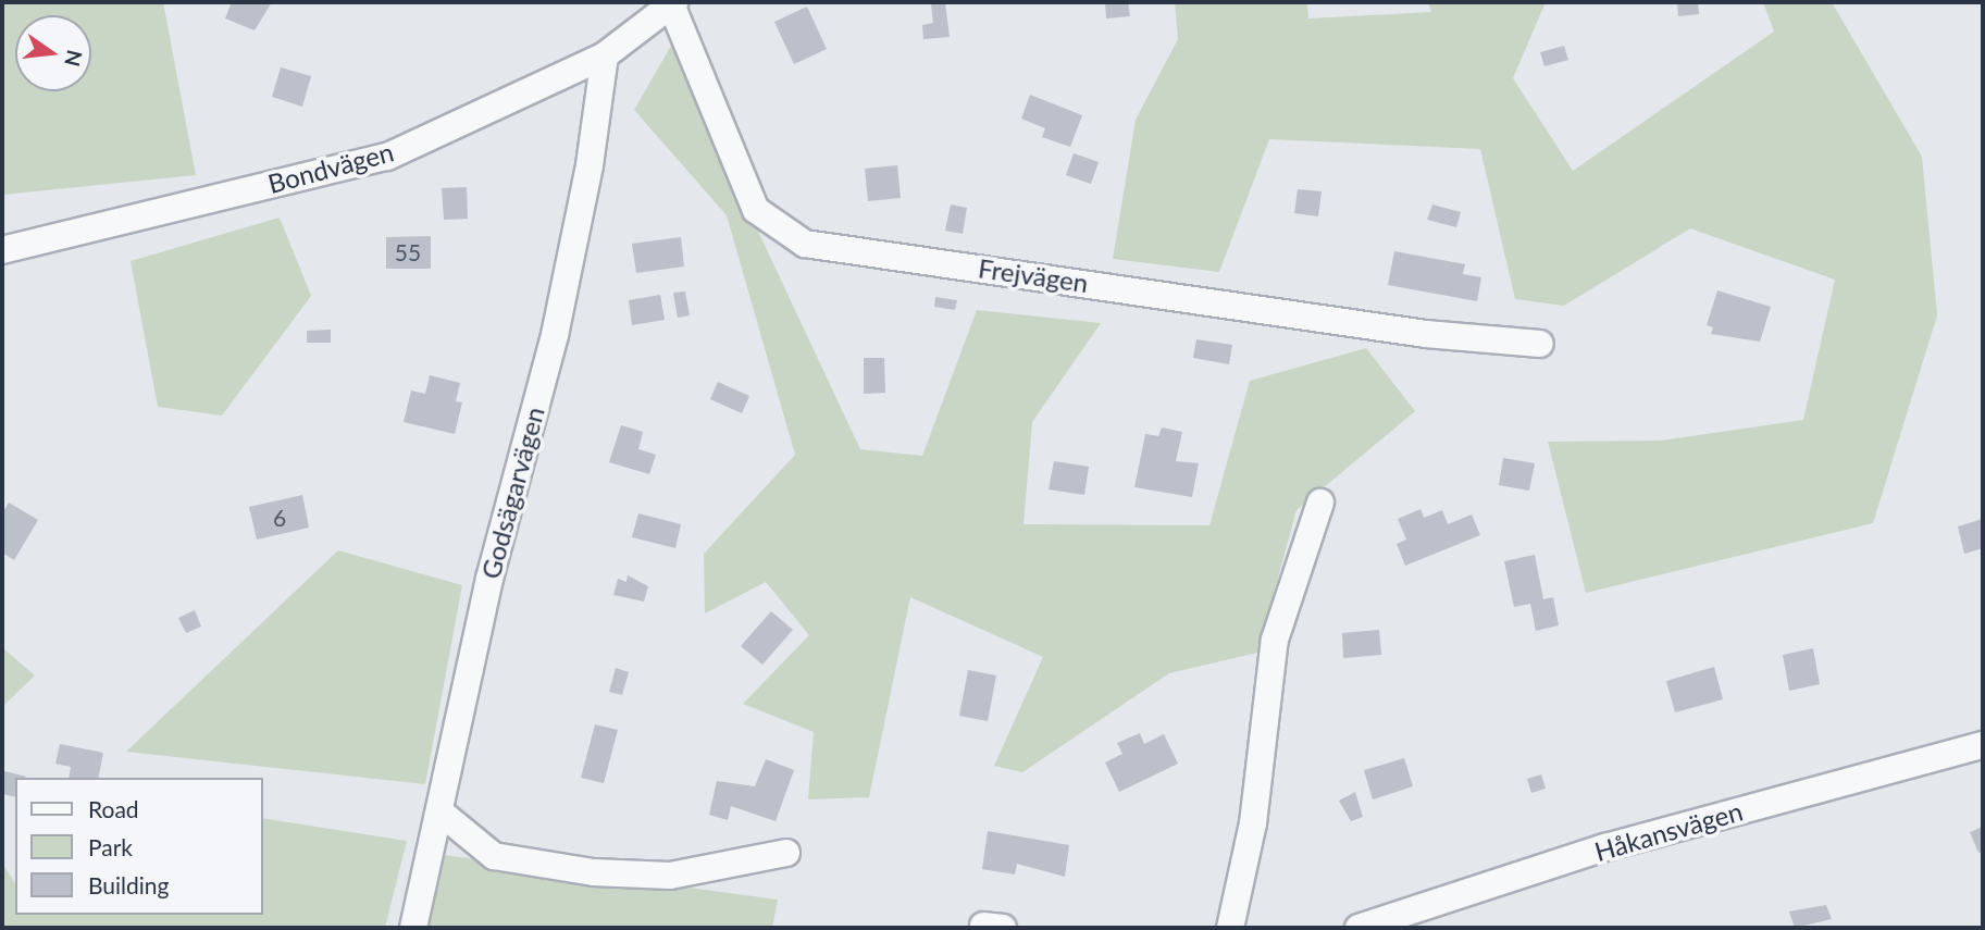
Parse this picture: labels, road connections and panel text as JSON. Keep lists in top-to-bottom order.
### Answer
{
  "streets": {
    "street": [
      "Bondvägen",
      "Frejvägen",
      "Godsägarvägen",
      "Håkansvägen"
    ]
  },
  "crossings": [
    ["Bondvägen", "Frejvägen"],
    ["Bondvägen", "Godsägarvägen"]
  ],
  "house_numbers": ["55", "6"],
  "legend": ["Road", "Park", "Building"],
  "north": "right"
}
